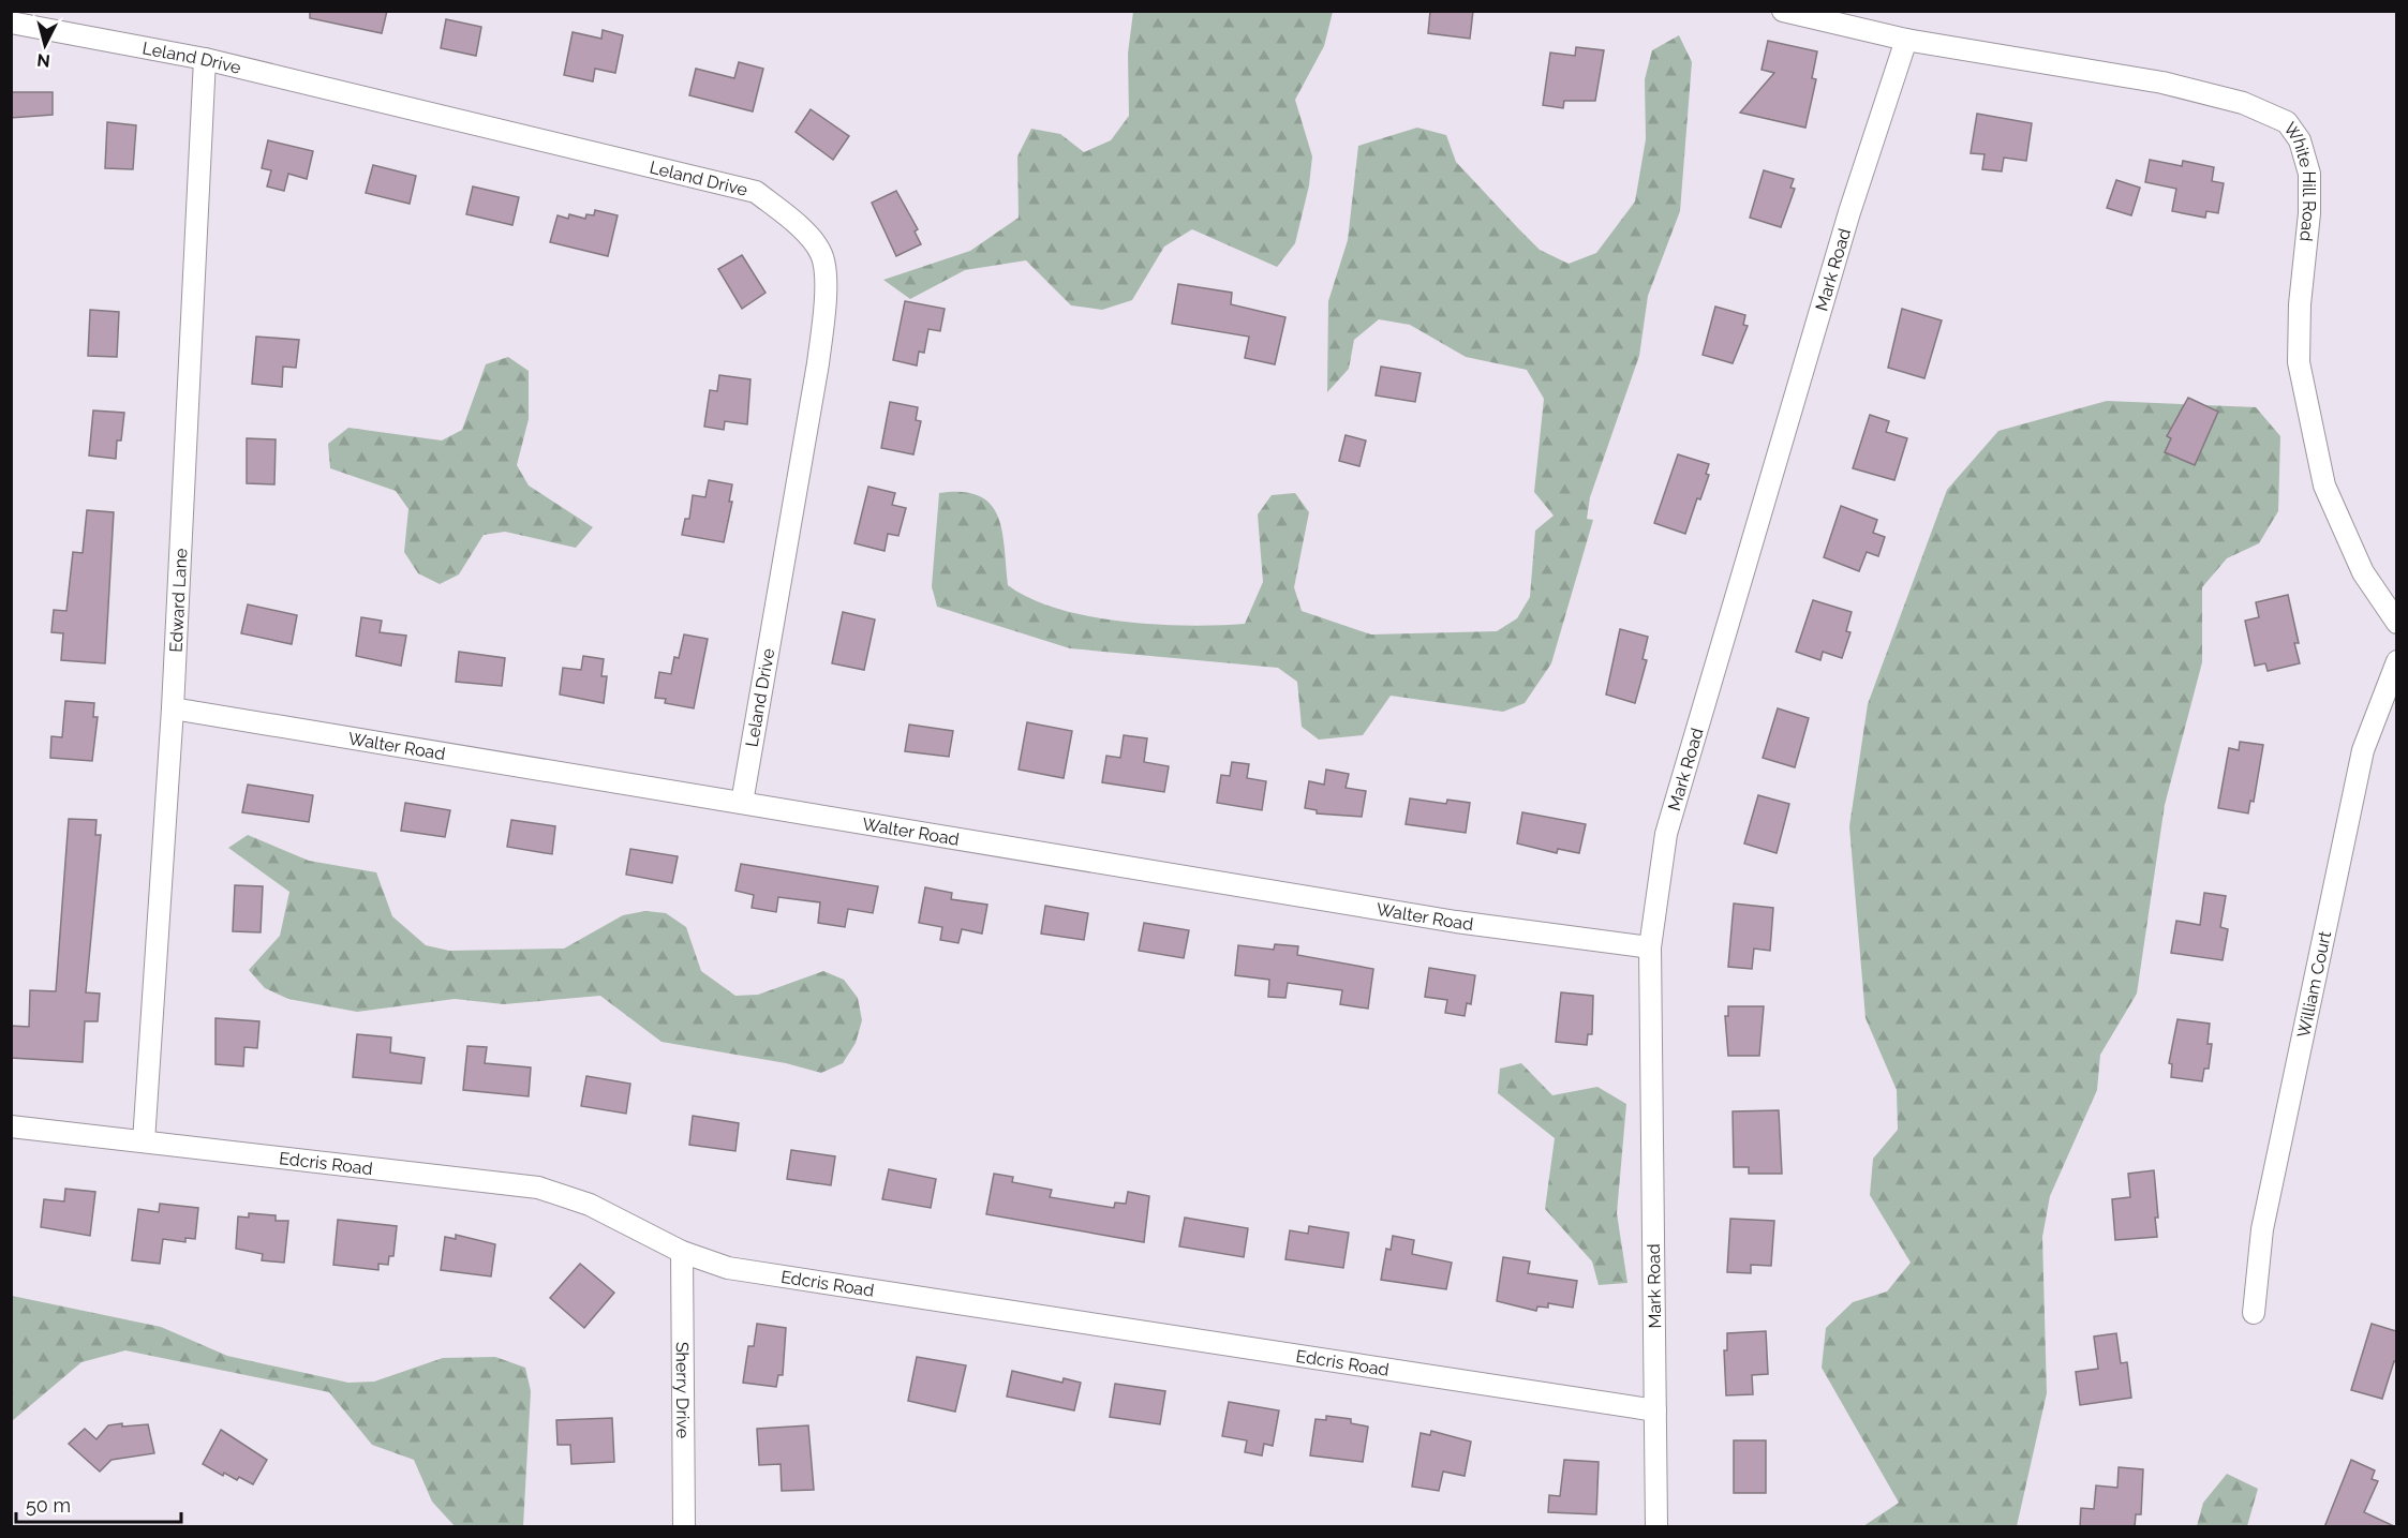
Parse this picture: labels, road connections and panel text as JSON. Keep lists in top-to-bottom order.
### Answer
{
  "streets": {
    "street": [
      "Leland Drive",
      "White Hill Road",
      "Mark Road",
      "Edward Lane",
      "Walter Road",
      "William Court",
      "Edcris Road",
      "Sherry Drive"
    ]
  },
  "crossings": [
    ["Leland Drive", "Edward Lane"],
    ["Leland Drive", "Walter Road"],
    ["White Hill Road", "Mark Road"],
    ["Mark Road", "Walter Road"],
    ["Mark Road", "Edcris Road"],
    ["Edward Lane", "Walter Road"],
    ["Edward Lane", "Edcris Road"],
    ["Edcris Road", "Sherry Drive"]
  ],
  "scale_bar": "50 m",
  "north": "bottom"
}
